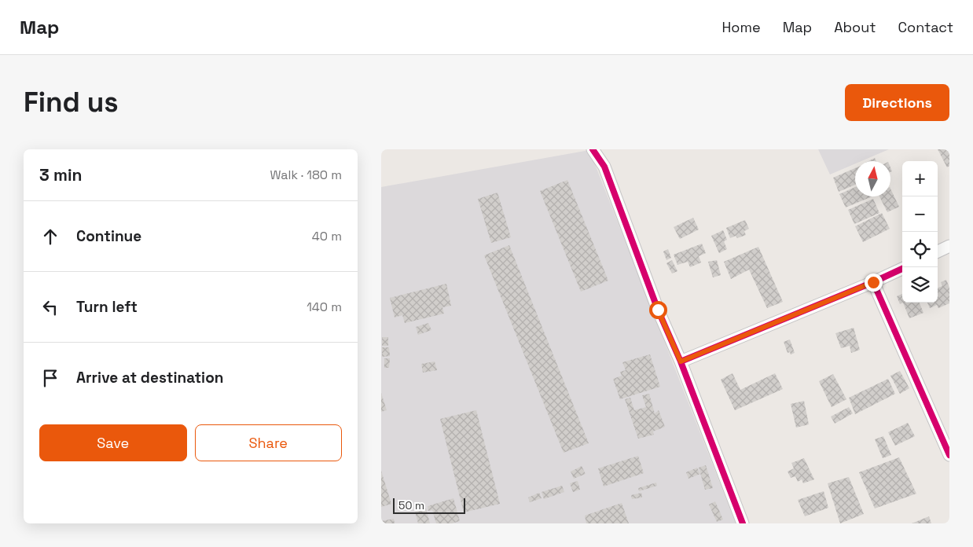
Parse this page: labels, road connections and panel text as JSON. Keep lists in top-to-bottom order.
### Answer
{
  "scale_bar": "50 m",
  "north": "top",
  "page": {
    "header": "Map",
    "nav": [
      "Home",
      "Map",
      "About",
      "Contact"
    ],
    "buttons": [
      "Directions",
      ["Save", "Share"]
    ],
    "title": "Find us",
    "heading": ["3 min", "Walk · 180 m"],
    "map_buttons": ["+", "−"],
    "list": [
      ["Continue", "40 m"],
      ["Turn left", "140 m"],
      "Arrive at destination"
    ],
    "scale": "50 m"
  }
}
